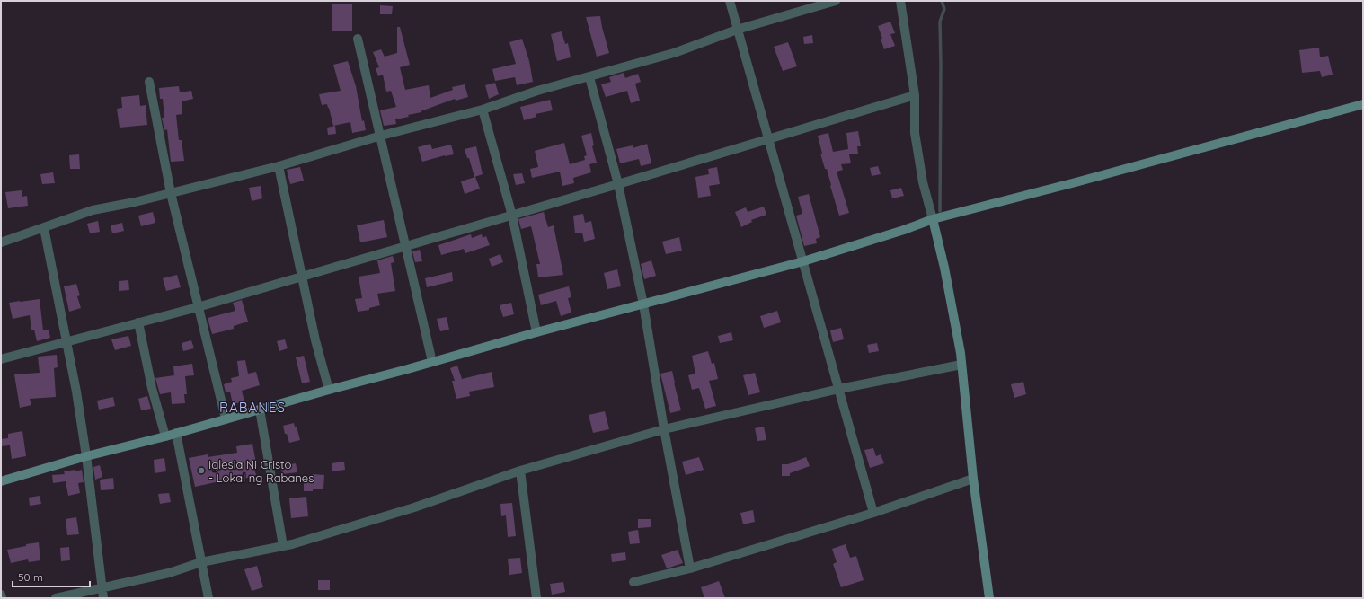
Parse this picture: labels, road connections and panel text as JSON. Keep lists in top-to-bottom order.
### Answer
{
  "districts": ["RABANES"],
  "places": ["Iglesia Ni Cristo - Lokal ng Rabanes"],
  "scale_bar": "50 m"
}
